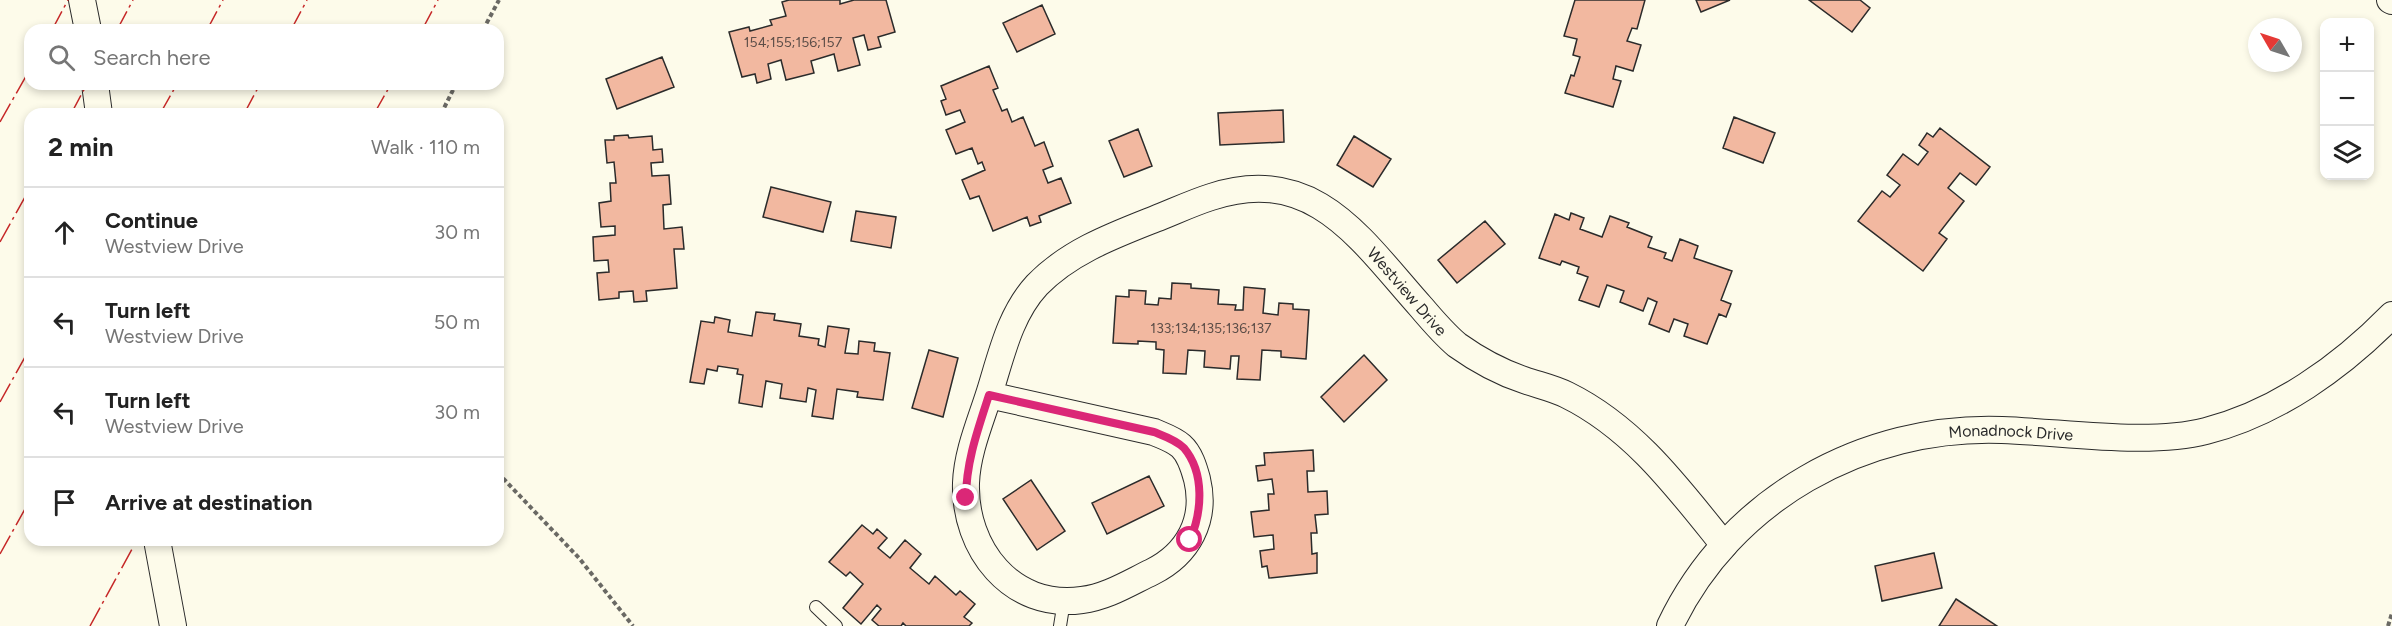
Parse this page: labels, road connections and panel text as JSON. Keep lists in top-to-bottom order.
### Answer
{
  "streets": {
    "street": ["Westview Drive", "Monadnock Drive"]
  },
  "crossings": [
    ["Westview Drive", "Monadnock Drive"]
  ],
  "house_numbers": ["154;155;156;157", "133;134;135;136;137"],
  "north": "top left",
  "page": {
    "map_buttons": ["+", "−"],
    "search": "Search here",
    "heading": ["2 min", "Walk · 110 m"],
    "list": [
      ["Continue", "Westview Drive", "30 m"],
      ["Turn left", "Westview Drive", "50 m"],
      ["Turn left", "Westview Drive", "30 m"],
      "Arrive at destination"
    ]
  }
}
